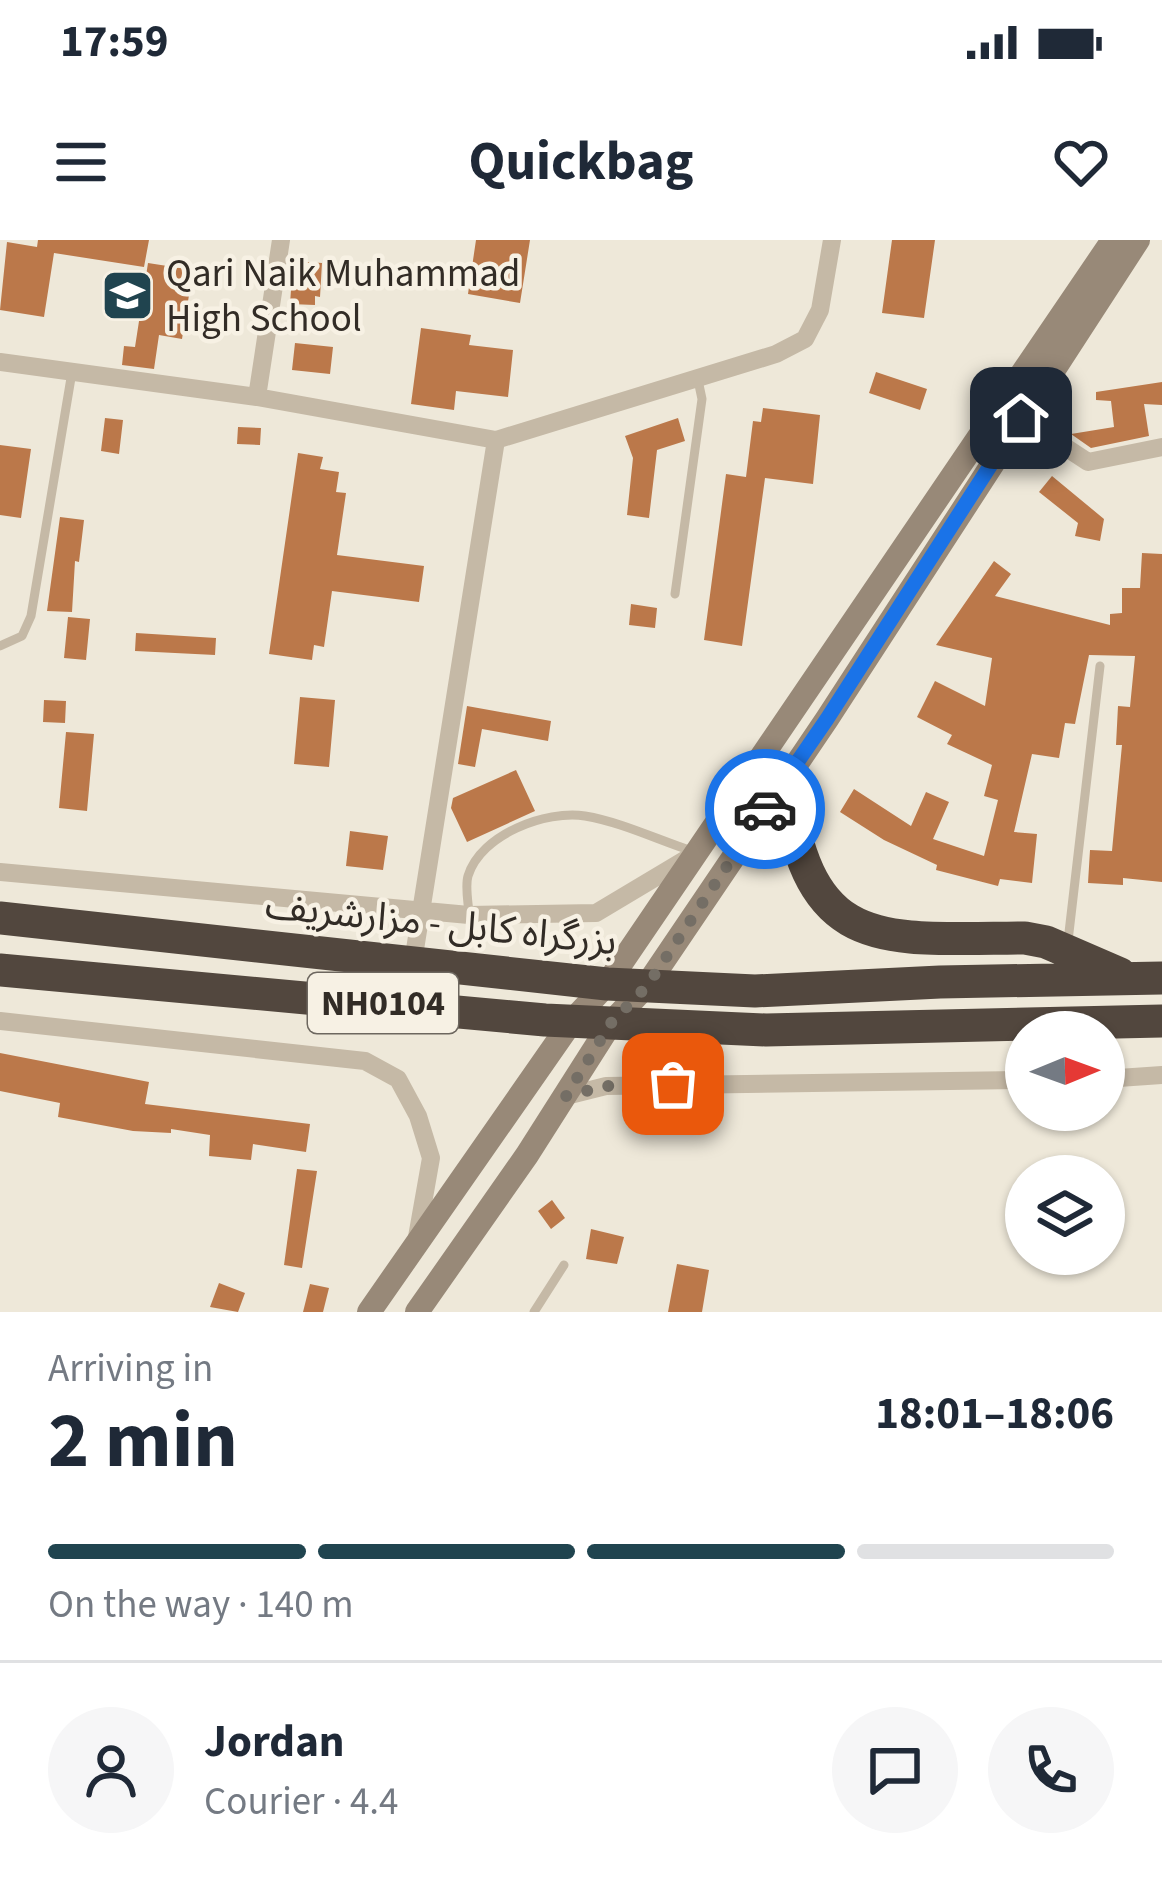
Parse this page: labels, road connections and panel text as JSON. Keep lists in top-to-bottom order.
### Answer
{
  "streets": {
    "highway": ["بزرگراه کابل - مزارشریف", "NH0104"]
  },
  "places": {
    "school or university": ["Qari Naik Muhammad High School"]
  },
  "north": "right",
  "page": {
    "status": "17:59",
    "header": "Quickbag",
    "heading": ["2 min", "Arriving in", "18:01–18:06"],
    "panel": ["Jordan", "Courier · 4.4"],
    "bar": "On the way · 140 m"
  }
}
